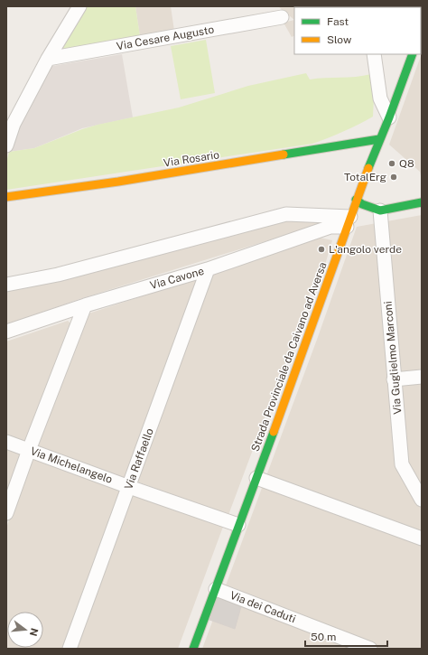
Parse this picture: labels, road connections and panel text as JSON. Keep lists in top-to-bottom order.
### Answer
{
  "streets": {
    "main road": ["Via Rosario", "Strada Provinciale da Caivano ad Aversa"],
    "street": [
      "Via Cesare Augusto",
      "Via Cavone",
      "Via Guglielmo Marconi",
      "Via Raffaello",
      "Via Michelangelo",
      "Via dei Caduti"
    ]
  },
  "crossings": [
    ["Via Rosario", "Strada Provinciale da Caivano ad Aversa"],
    ["Via Cavone", "Strada Provinciale da Caivano ad Aversa"],
    ["Via Cavone", "Via Raffaello"],
    ["Strada Provinciale da Caivano ad Aversa", "Via Michelangelo"],
    ["Strada Provinciale da Caivano ad Aversa", "Via dei Caduti"],
    ["Via Raffaello", "Via Michelangelo"]
  ],
  "places": ["Q8", "TotalErg", "L'angolo verde"],
  "legend": ["Fast", "Slow"],
  "scale_bar": "50 m",
  "north": "right"
}
